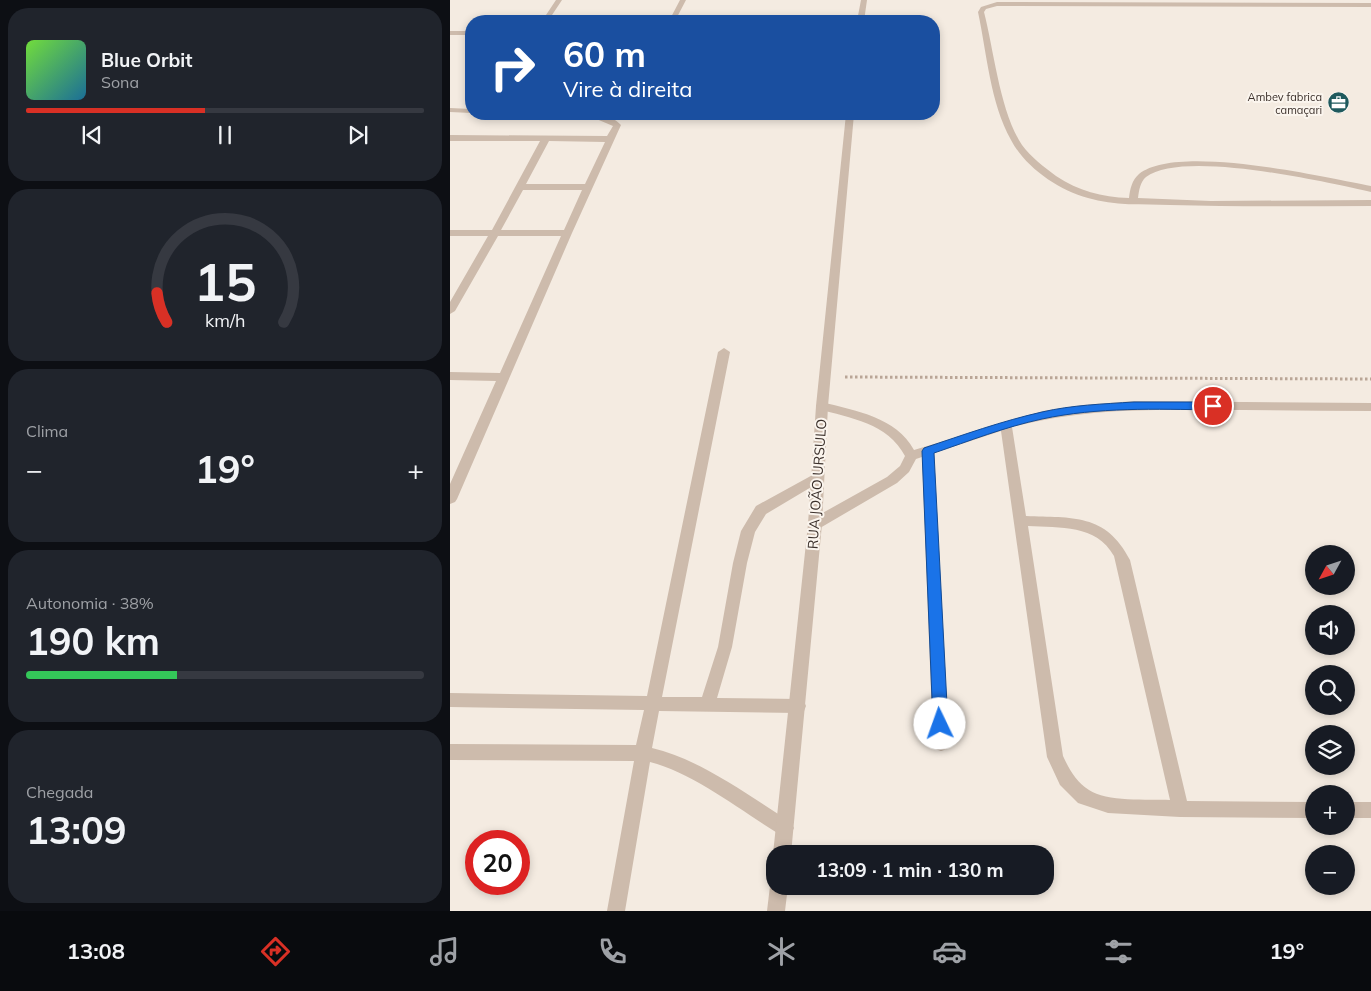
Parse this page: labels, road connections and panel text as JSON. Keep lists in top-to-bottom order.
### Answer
{
  "streets": {
    "street": ["RUA JOÃO URSULO"]
  },
  "places": {
    "office": ["Ambev fabrica camaçari"]
  },
  "north": "bottom left",
  "page": {
    "turn": ["60 m", "Vire à direita"],
    "song": ["Blue Orbit", "Sona"],
    "tile": [
      "Clima",
      ["Autonomia · 38%", "190 km"],
      ["Chegada", "13:09"]
    ],
    "heat": ["−", "19°", "+"],
    "map_buttons": ["+", "−"],
    "limit": "20",
    "trip": "13:09 · 1 min · 130 m",
    "tabs": ["13:08", "19°"],
    "gauge": ["15", "km/h"]
  }
}
